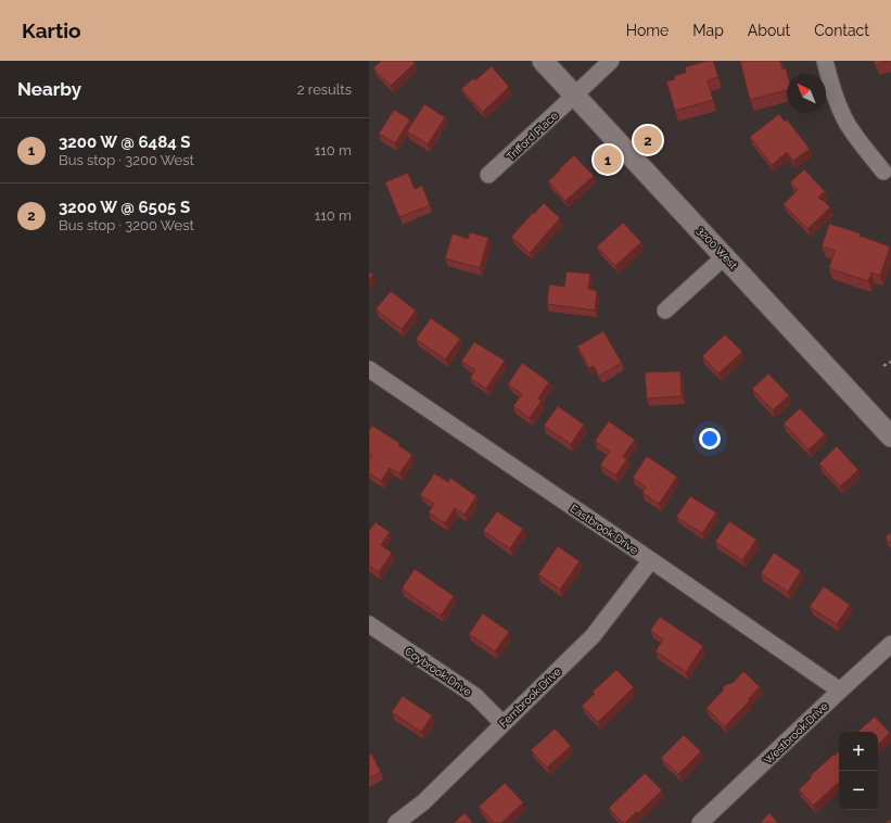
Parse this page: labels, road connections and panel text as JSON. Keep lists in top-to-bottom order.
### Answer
{
  "streets": {
    "street": [
      "Trifford Place",
      "3200 West",
      "Eastbrook Drive",
      "Coybrook Drive",
      "Fernbrook Drive",
      "Westbrook Drive"
    ]
  },
  "crossings": [
    ["Trifford Place", "3200 West"],
    ["Eastbrook Drive", "Fernbrook Drive"],
    ["Eastbrook Drive", "Westbrook Drive"],
    ["Coybrook Drive", "Fernbrook Drive"]
  ],
  "north": "top left",
  "page": {
    "header": "Kartio",
    "nav": [
      "Home",
      "Map",
      "About",
      "Contact"
    ],
    "heading": ["Nearby", "2 results"],
    "list": [
      {
        "mark": "1",
        "name": "3200 W @ 6484 S",
        "note": "Bus stop · 3200 West",
        "value": "110 m"
      },
      {
        "mark": "2",
        "name": "3200 W @ 6505 S",
        "note": "Bus stop · 3200 West",
        "value": "110 m"
      }
    ],
    "pins": ["2", "1"],
    "map_buttons": ["+", "−"]
  }
}
